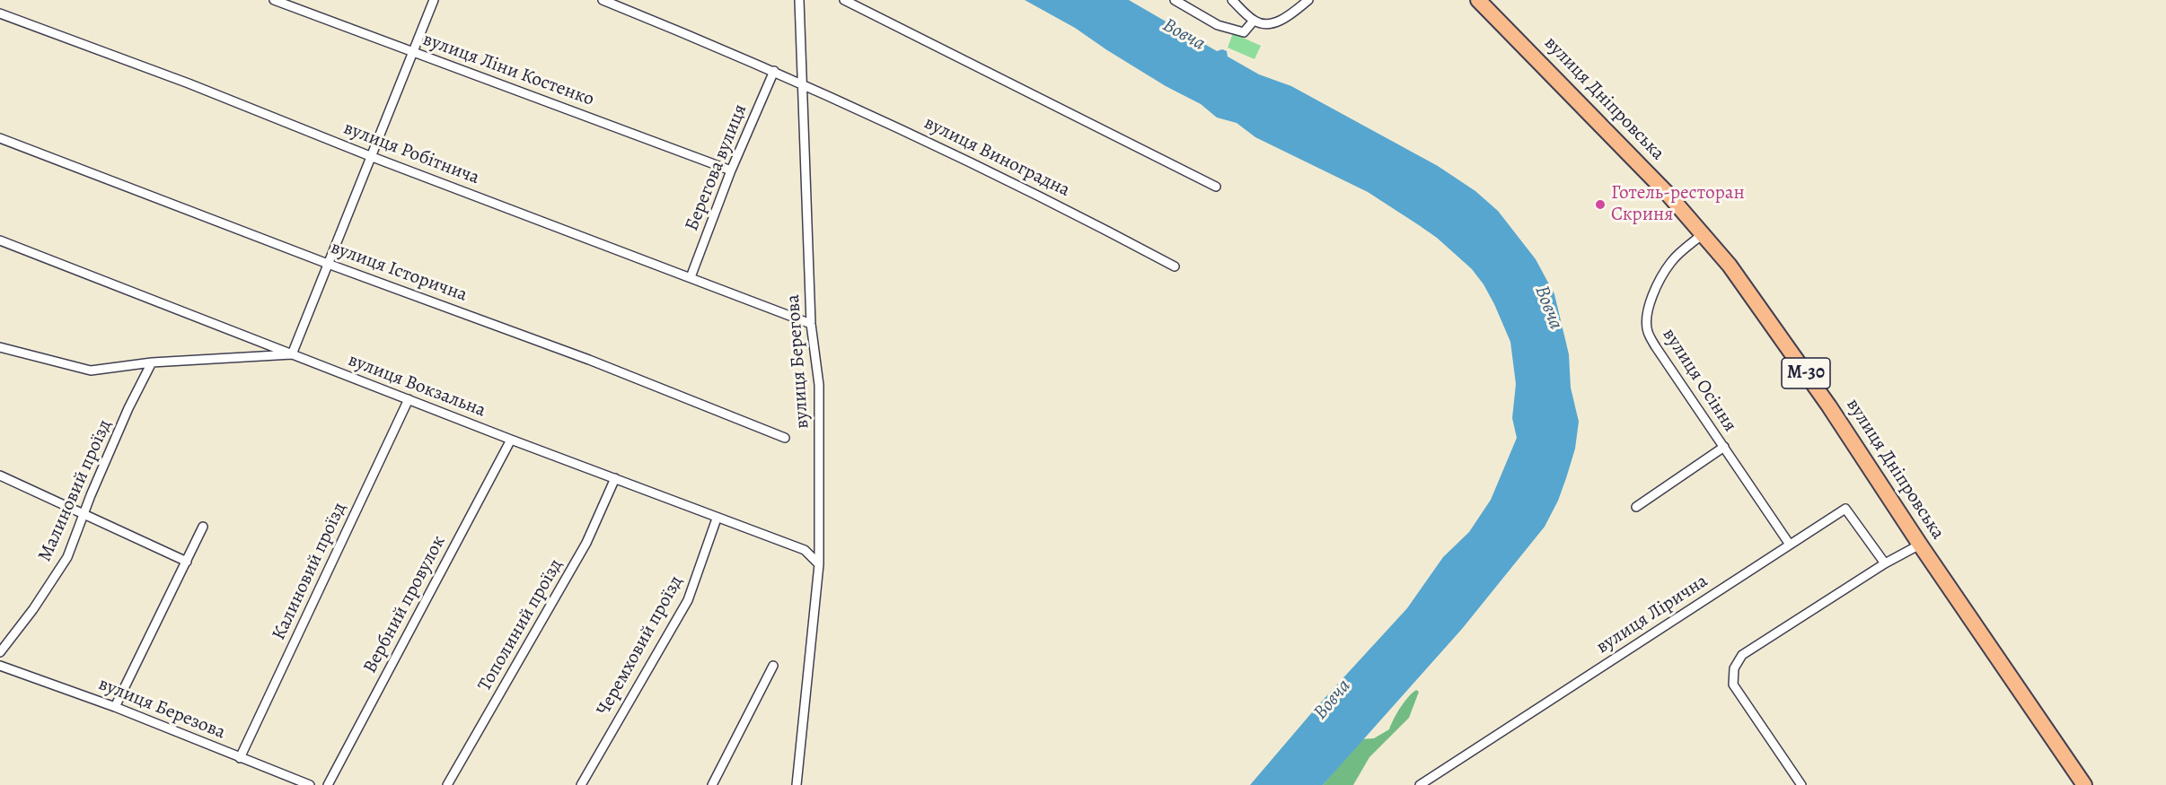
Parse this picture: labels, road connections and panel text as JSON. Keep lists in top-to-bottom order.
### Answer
{
  "streets": {
    "highway": ["вулиця Дніпровська", "М-30"],
    "street": [
      "вулиця Ліни Костенко",
      "вулиця Робітнича",
      "вулиця Виноградна",
      "Берегова вулиця",
      "вулиця Історична",
      "вулиця Берегова",
      "вулиця Осіння",
      "вулиця Вокзальна",
      "Малиновий проїзд",
      "Калиновий проїзд",
      "Вербний провулок",
      "вулиця Лірична",
      "Тополиний проїзд",
      "Черемховий проїзд",
      "вулиця Березова"
    ]
  },
  "crossings": [
    ["вулиця Ліни Костенко", "Берегова вулиця"],
    ["вулиця Дніпровська", "вулиця Осіння"],
    ["вулиця Робітнича", "Берегова вулиця"],
    ["вулиця Робітнича", "вулиця Берегова"],
    ["вулиця Виноградна", "Берегова вулиця"],
    ["вулиця Виноградна", "вулиця Берегова"],
    ["вулиця Берегова", "вулиця Вокзальна"],
    ["вулиця Осіння", "вулиця Лірична"],
    ["вулиця Вокзальна", "Калиновий проїзд"],
    ["вулиця Вокзальна", "Вербний провулок"],
    ["вулиця Вокзальна", "Тополиний проїзд"],
    ["вулиця Вокзальна", "Черемховий проїзд"],
    ["Калиновий проїзд", "вулиця Березова"]
  ],
  "water": ["Вовча"],
  "places": ["Готель-ресторан Скриня"]
}
